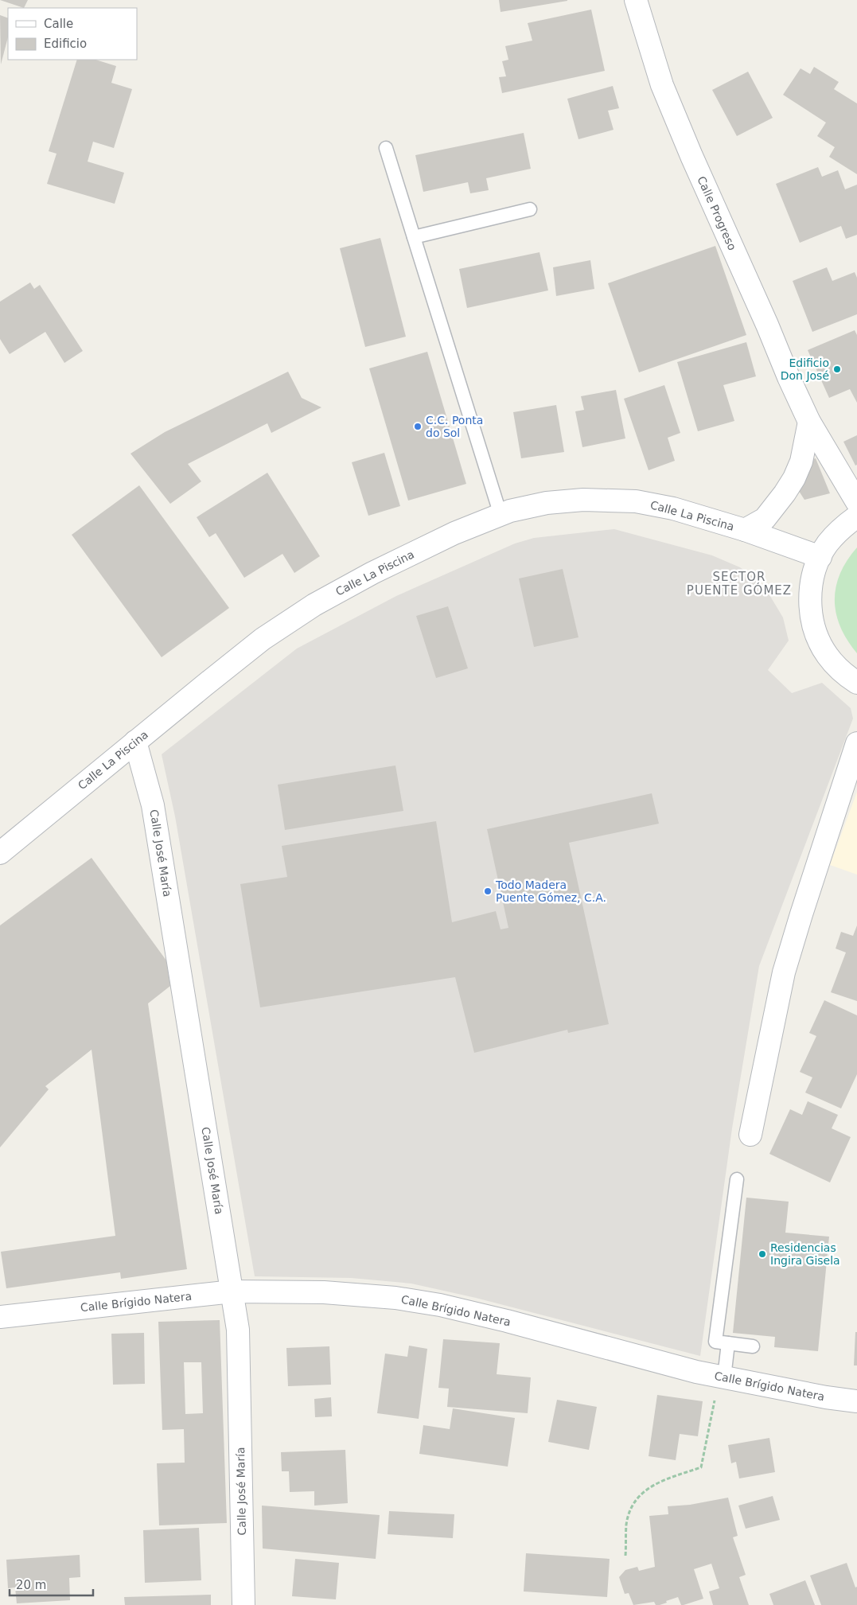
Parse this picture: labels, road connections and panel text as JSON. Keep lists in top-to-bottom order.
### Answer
{
  "streets": {
    "street": [
      "Calle Progreso",
      "Calle La Piscina",
      "Calle José María",
      "Calle Brígido Natera"
    ]
  },
  "crossings": [
    ["Calle La Piscina", "Calle José María"],
    ["Calle José María", "Calle Brígido Natera"]
  ],
  "districts": ["SECTOR PUENTE GÓMEZ"],
  "places": [
    "Edificio Don José",
    "C.C. Ponta do Sol",
    "Todo Madera Puente Gómez, C.A.",
    "Residencias Ingira Gisela"
  ],
  "legend": ["Calle", "Edificio"],
  "scale_bar": "20 m"
}
